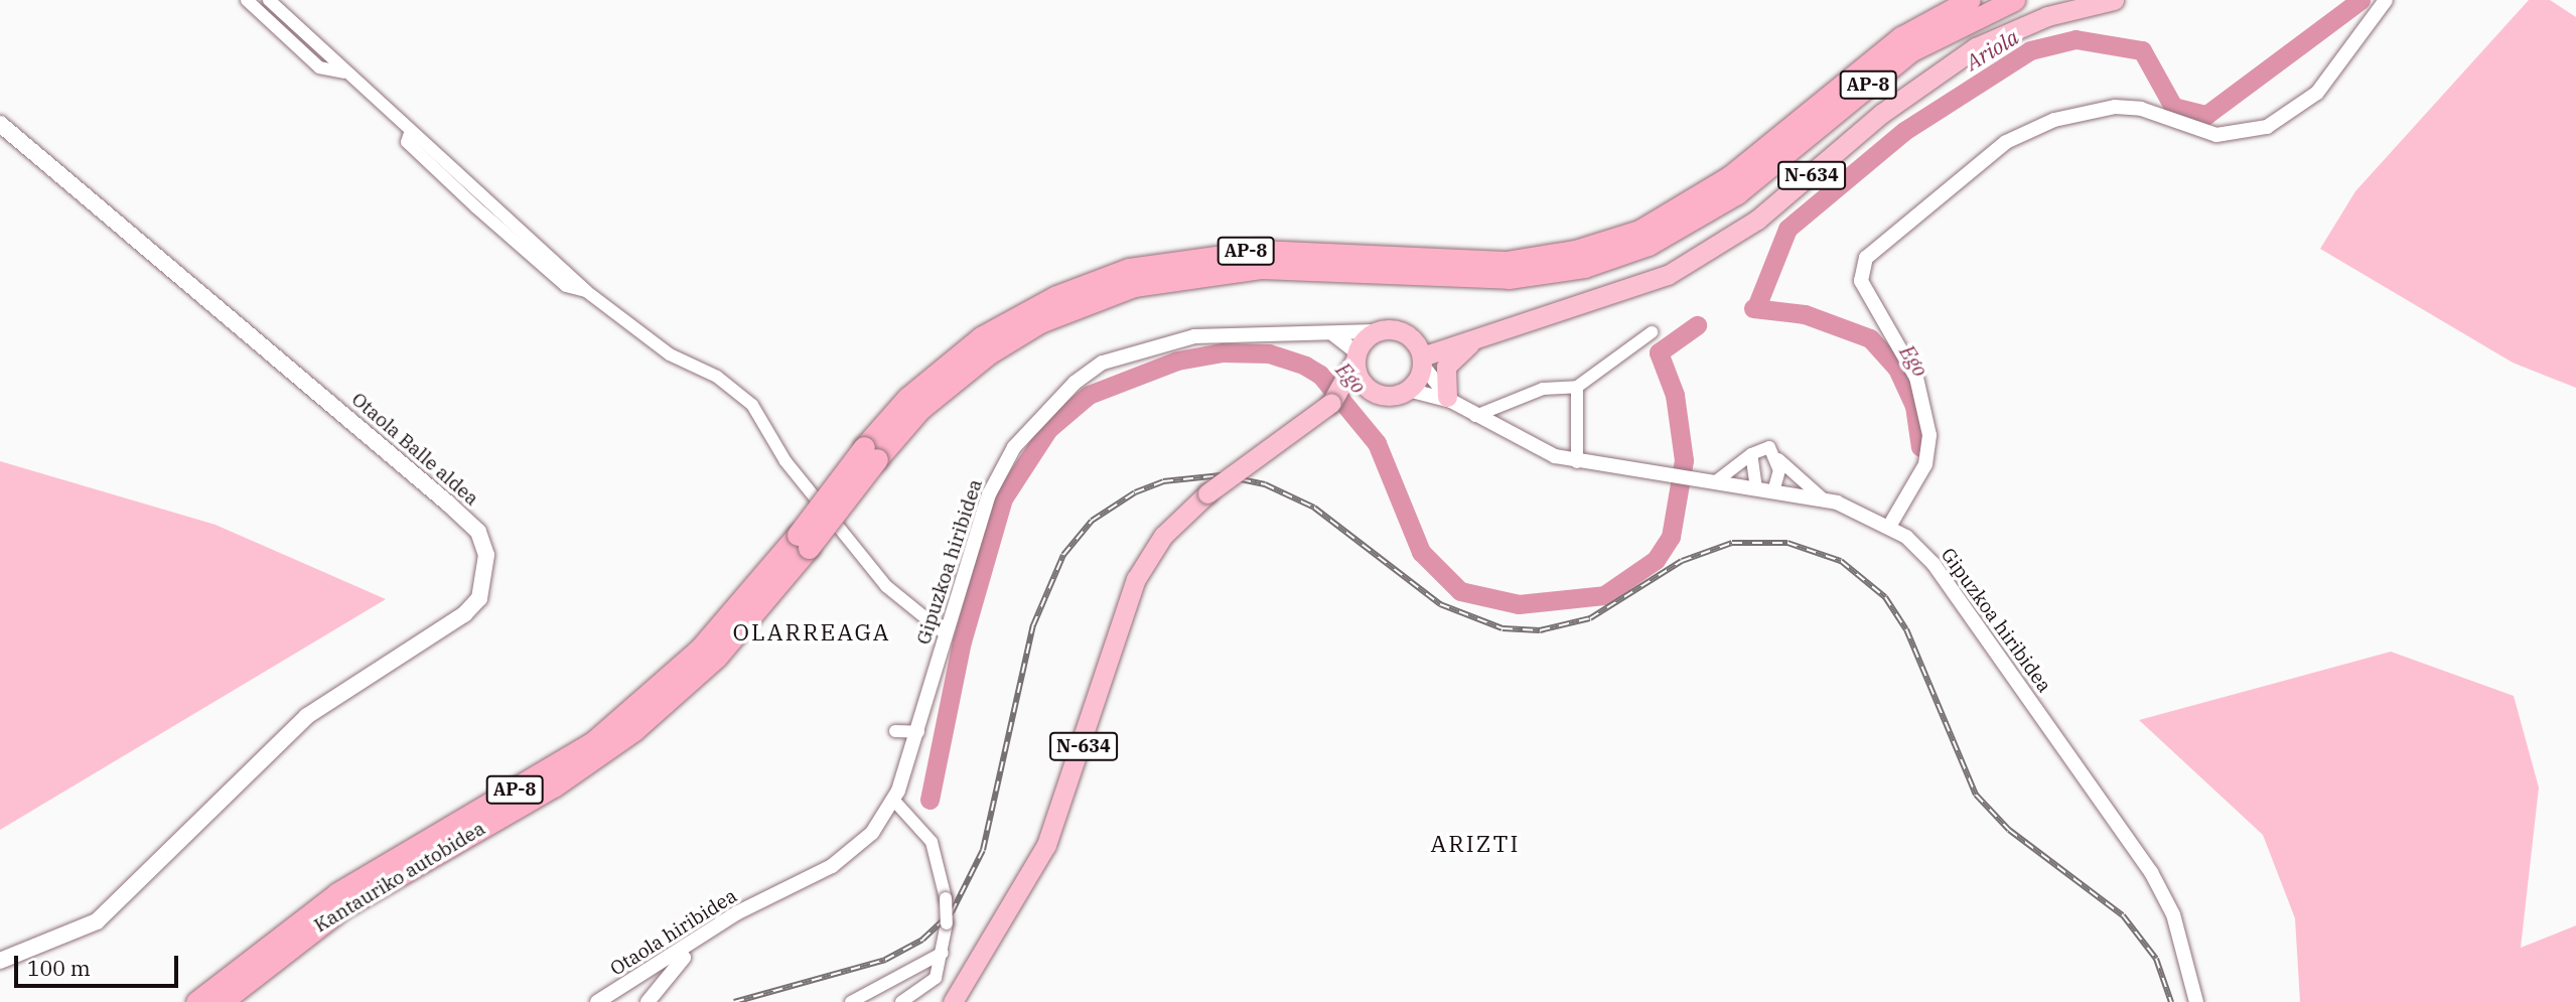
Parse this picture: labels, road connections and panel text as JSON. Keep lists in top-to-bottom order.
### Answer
{
  "streets": {
    "highway": ["AP-8", "N-634", "Kantauriko autobidea"],
    "main road": ["Otaola Balle aldea"],
    "street": ["Gipuzkoa hiribidea", "Otaola hiribidea"]
  },
  "crossings": [
    ["AP-8", "Kantauriko autobidea"],
    ["Gipuzkoa hiribidea", "Otaola hiribidea"]
  ],
  "districts": ["OLARREAGA", "ARIZTI"],
  "water": ["Ariola", "Ego"],
  "scale_bar": "100 m"
}
